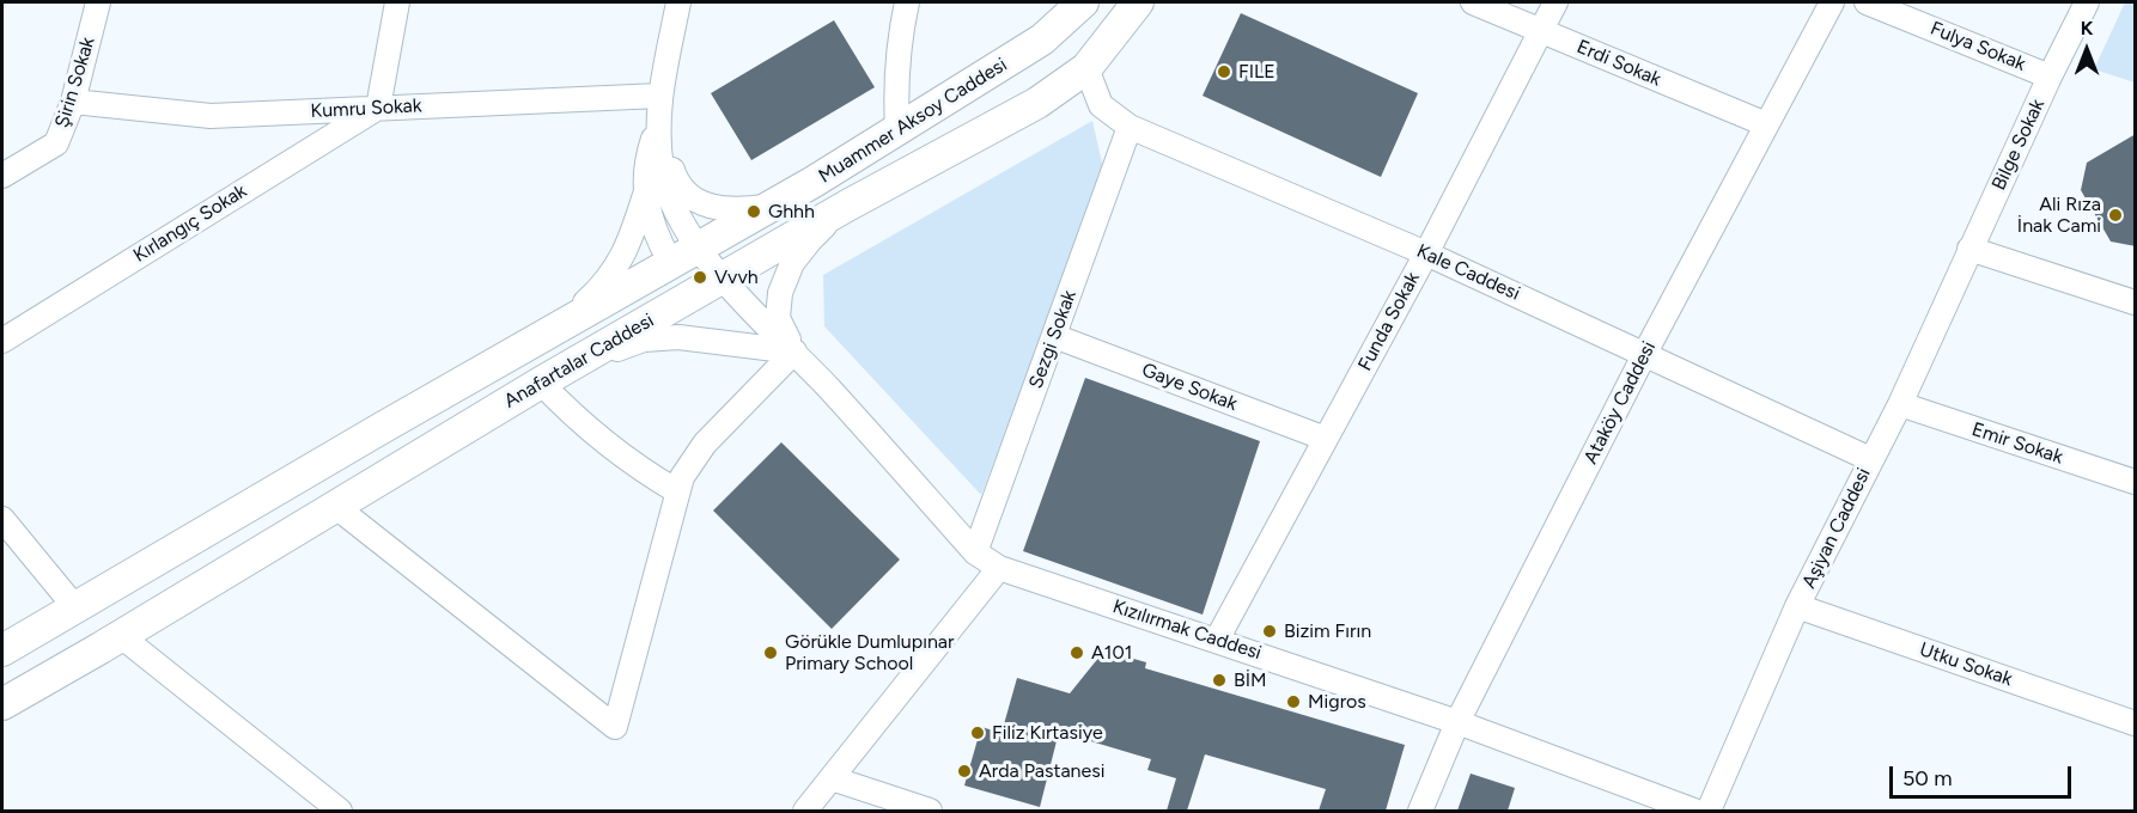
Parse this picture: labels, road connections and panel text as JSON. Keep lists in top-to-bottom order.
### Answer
{
  "streets": {
    "main road": ["Muammer Aksoy Caddesi", "Anafartalar Caddesi"],
    "street": [
      "Fulya Sokak",
      "Erdi Sokak",
      "Şirin Sokak",
      "Kumru Sokak",
      "Bilge Sokak",
      "Kırlangıç Sokak",
      "Kale Caddesi",
      "Funda Sokak",
      "Sezgi Sokak",
      "Gaye Sokak",
      "Ataköy Caddesi",
      "Emir Sokak",
      "Aşiyan Caddesi",
      "Kızılırmak Caddesi",
      "Utku Sokak"
    ]
  },
  "crossings": [
    ["Fulya Sokak", "Bilge Sokak"],
    ["Erdi Sokak", "Funda Sokak"],
    ["Erdi Sokak", "Ataköy Caddesi"],
    ["Şirin Sokak", "Kumru Sokak"],
    ["Kumru Sokak", "Kırlangıç Sokak"],
    ["Muammer Aksoy Caddesi", "Anafartalar Caddesi"],
    ["Bilge Sokak", "Aşiyan Caddesi"],
    ["Kale Caddesi", "Funda Sokak"],
    ["Kale Caddesi", "Sezgi Sokak"],
    ["Kale Caddesi", "Anafartalar Caddesi"],
    ["Kale Caddesi", "Ataköy Caddesi"],
    ["Kale Caddesi", "Aşiyan Caddesi"],
    ["Funda Sokak", "Gaye Sokak"],
    ["Funda Sokak", "Kızılırmak Caddesi"],
    ["Sezgi Sokak", "Gaye Sokak"],
    ["Sezgi Sokak", "Kızılırmak Caddesi"],
    ["Ataköy Caddesi", "Kızılırmak Caddesi"],
    ["Emir Sokak", "Aşiyan Caddesi"],
    ["Aşiyan Caddesi", "Utku Sokak"]
  ],
  "places": [
    "FILE",
    "Ghhh",
    "Ali Rıza İnak Cami",
    "Vvvh",
    "Bizim Fırın",
    "Görükle Dumlupınar Primary School",
    "A101",
    "BİM",
    "Migros",
    "Filiz Kırtasiye",
    "Arda Pastanesi"
  ],
  "scale_bar": "50 m",
  "north": "top"
}
